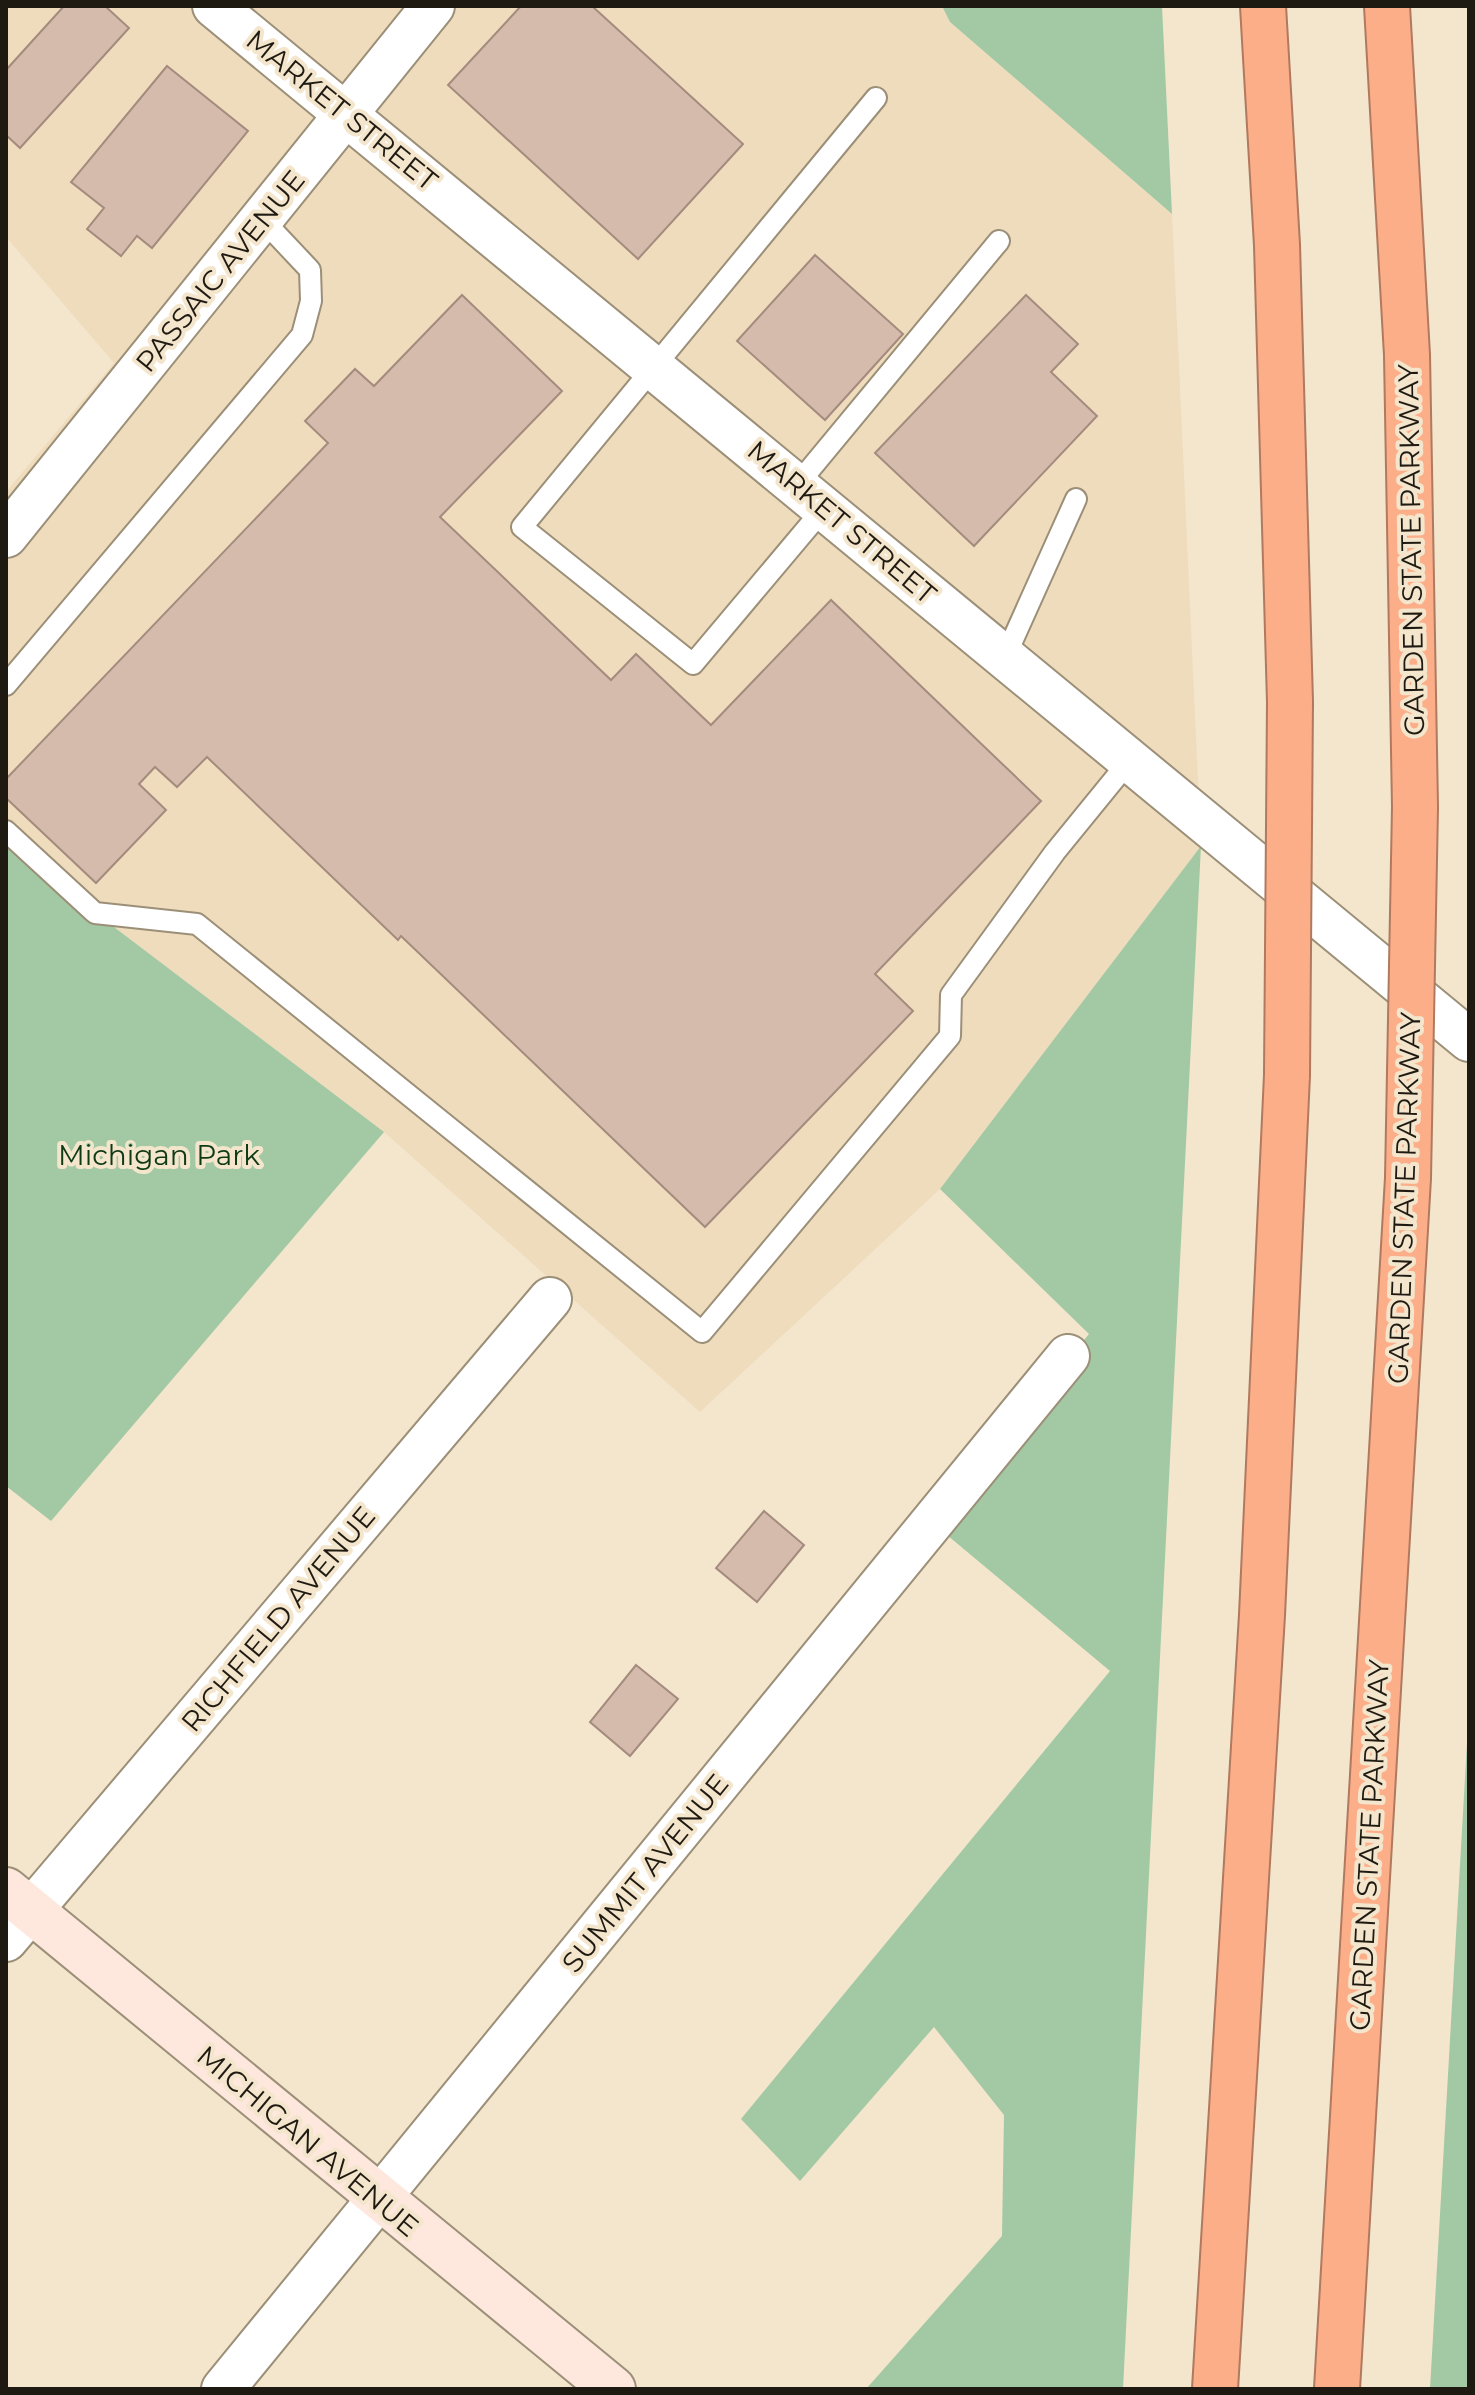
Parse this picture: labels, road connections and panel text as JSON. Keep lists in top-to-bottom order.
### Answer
{
  "streets": {
    "highway": ["GARDEN STATE PARKWAY"],
    "street": [
      "MARKET STREET",
      "PASSAIC AVENUE",
      "RICHFIELD AVENUE",
      "SUMMIT AVENUE",
      "MICHIGAN AVENUE"
    ]
  },
  "crossings": [
    ["MARKET STREET", "PASSAIC AVENUE"],
    ["RICHFIELD AVENUE", "MICHIGAN AVENUE"],
    ["SUMMIT AVENUE", "MICHIGAN AVENUE"]
  ],
  "parks": ["Michigan Park"]
}
